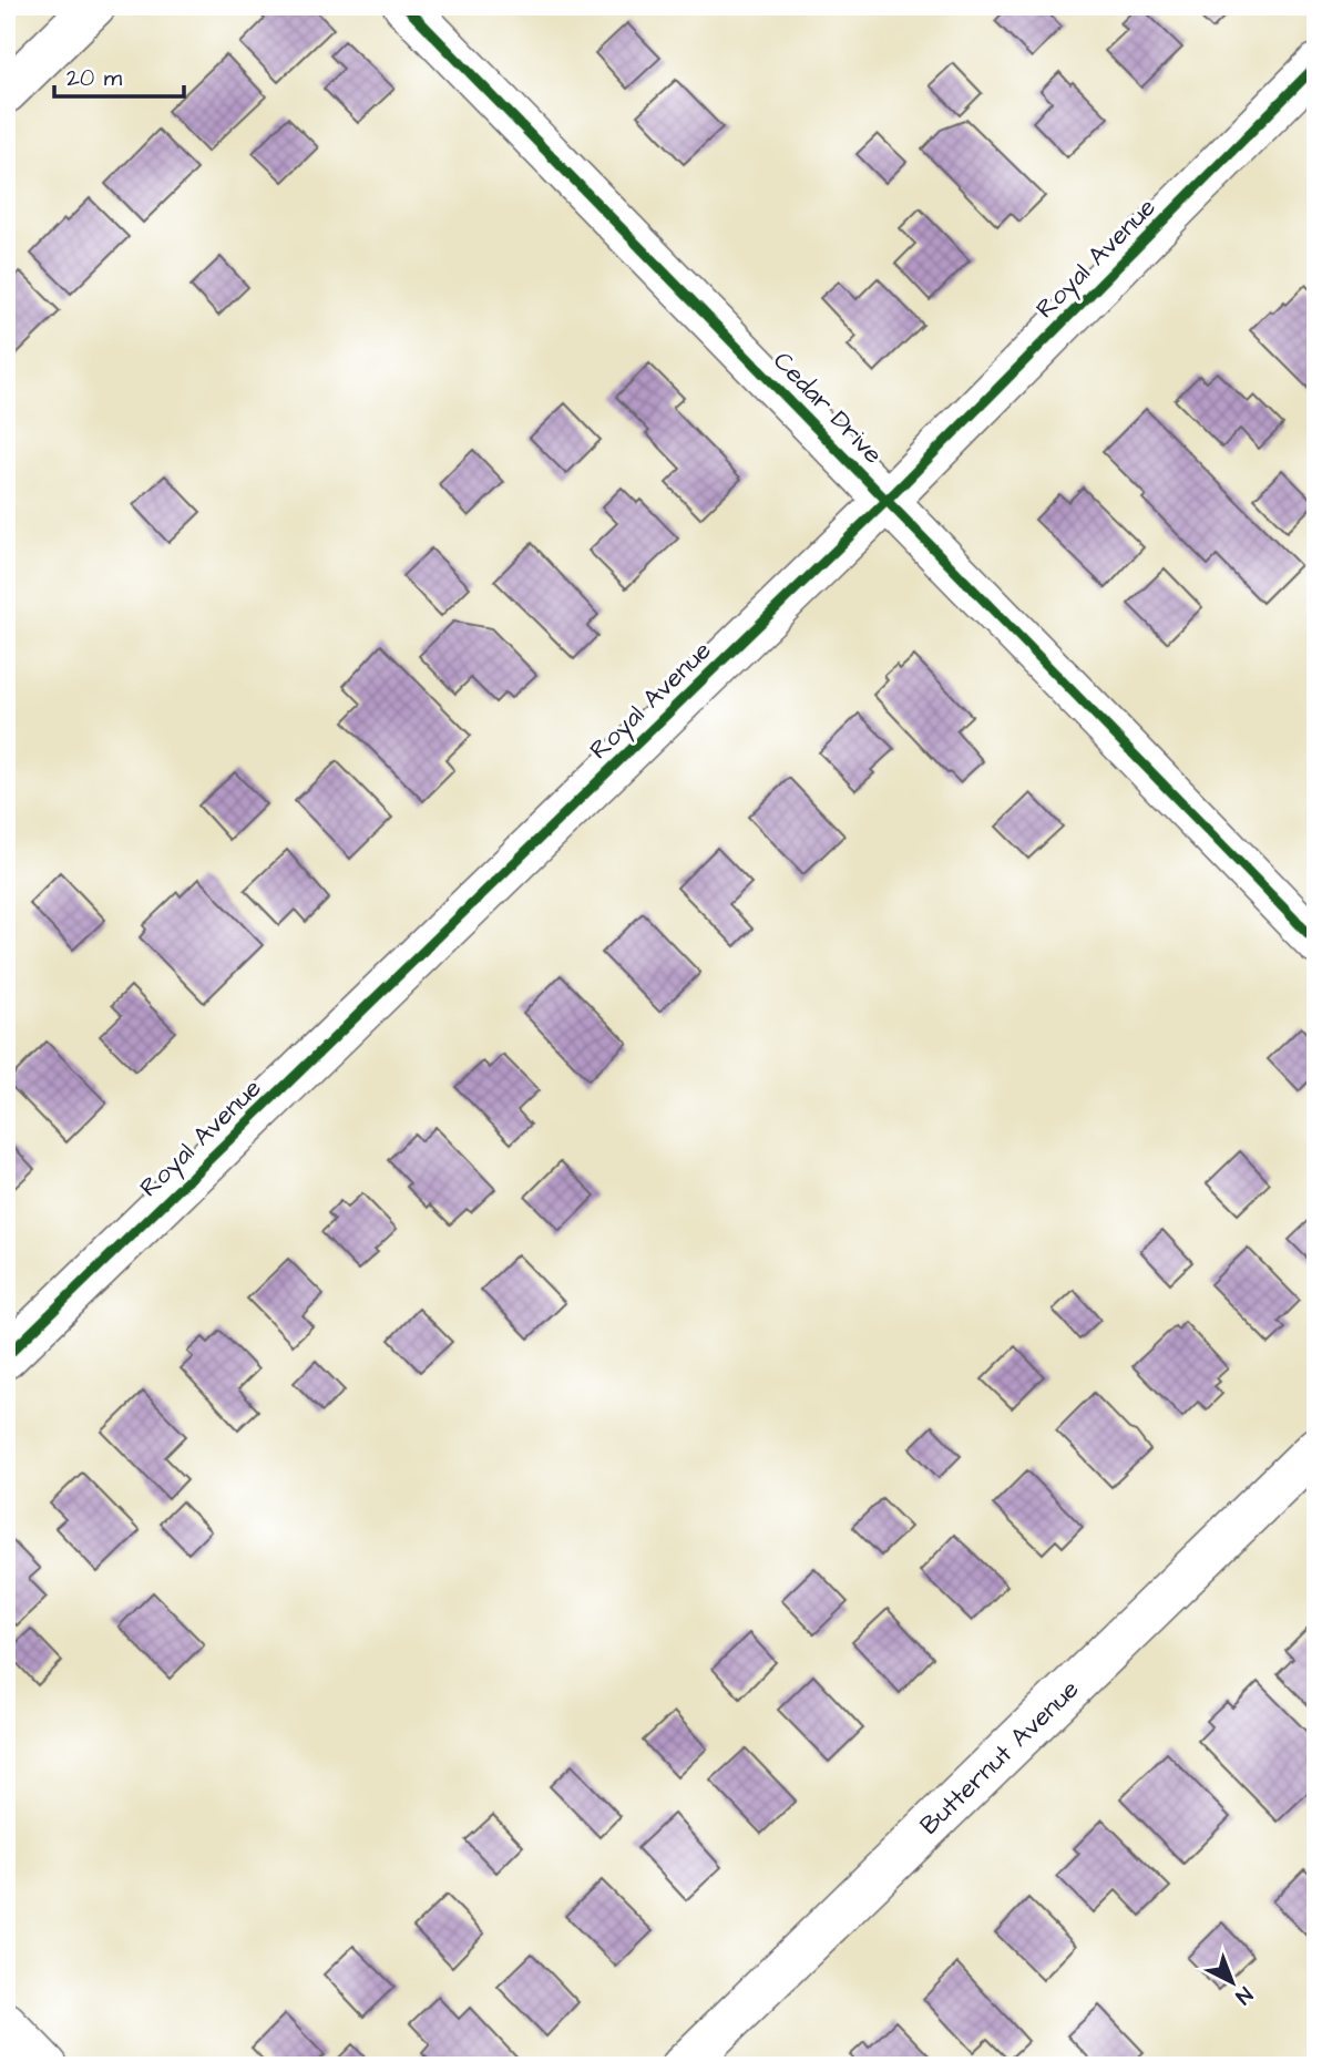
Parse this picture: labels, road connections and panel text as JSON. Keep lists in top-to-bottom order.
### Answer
{
  "streets": {
    "street": ["Royal Avenue", "Cedar Drive", "Butternut Avenue"]
  },
  "crossings": [
    ["Royal Avenue", "Cedar Drive"]
  ],
  "scale_bar": "20 m",
  "north": "bottom right"
}
